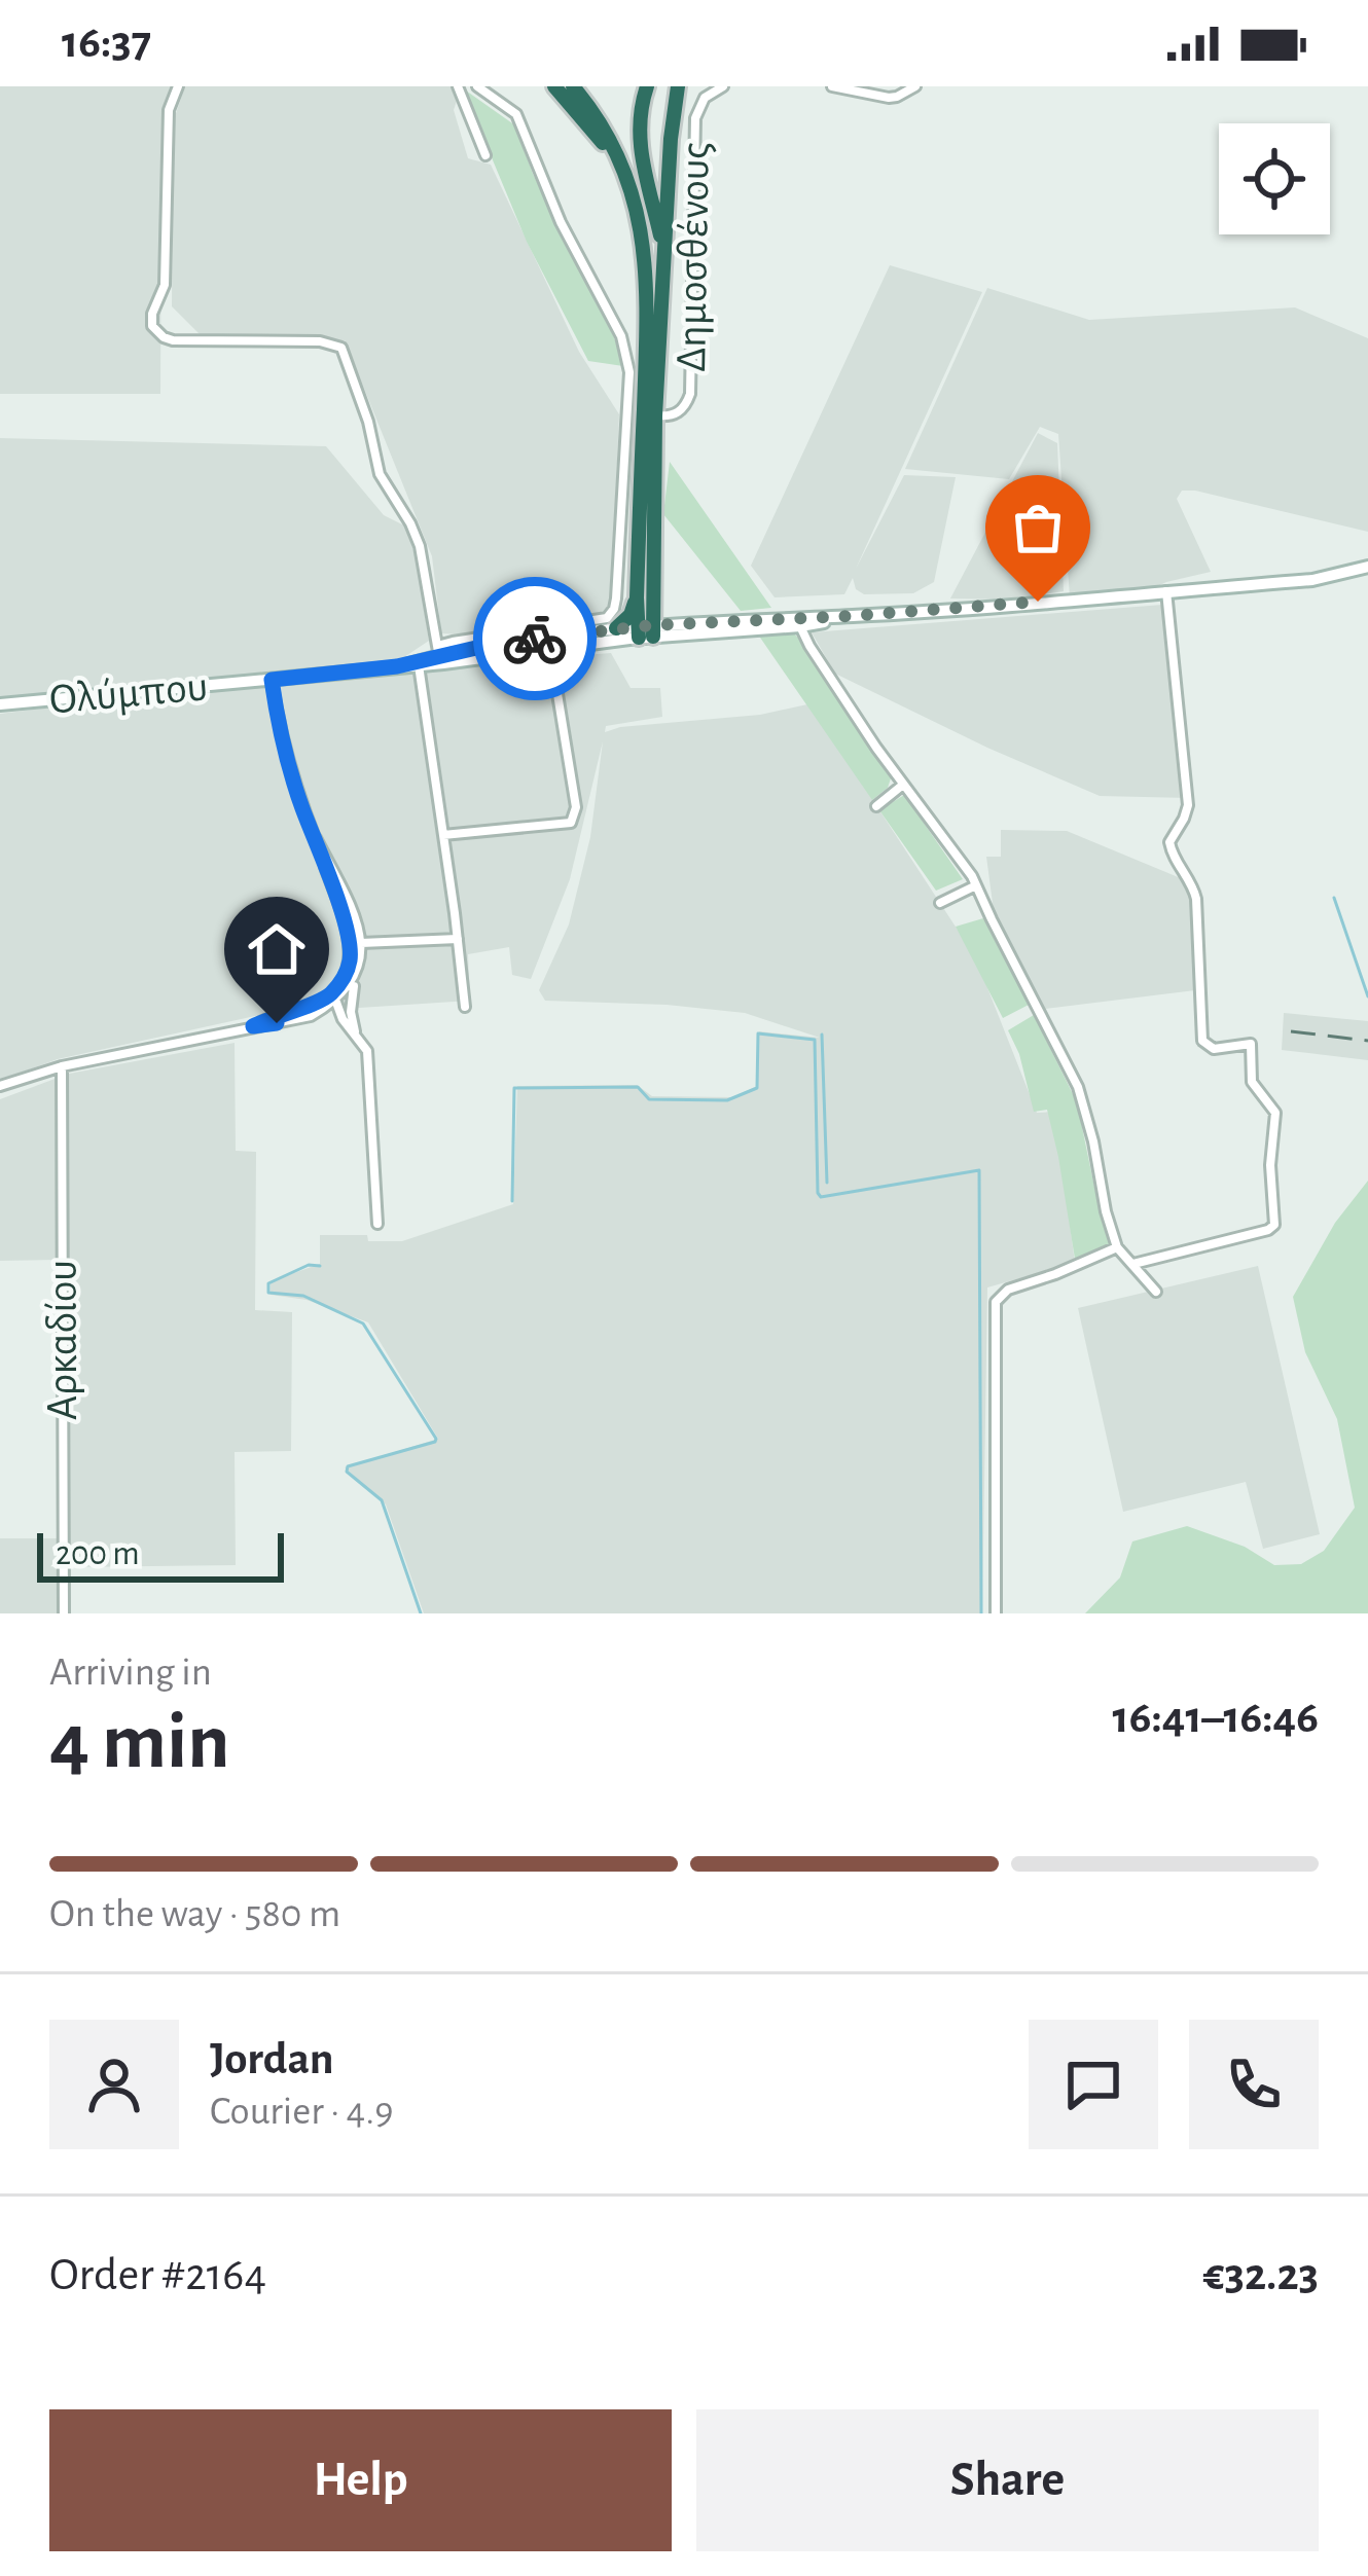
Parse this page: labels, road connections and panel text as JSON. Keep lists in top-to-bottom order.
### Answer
{
  "streets": {
    "main road": ["Ολύμπου"],
    "street": ["Δημοσθένους", "Αρκαδίου"]
  },
  "scale_bar": "200 m",
  "page": {
    "status": "16:37",
    "scale": "200 m",
    "heading": ["4 min", "Arriving in", "16:41–16:46"],
    "panel": [
      "Jordan",
      "Courier · 4.9",
      "Order #2164",
      "€32.23"
    ],
    "bar": "On the way · 580 m",
    "buttons": ["Help", "Share"]
  }
}
